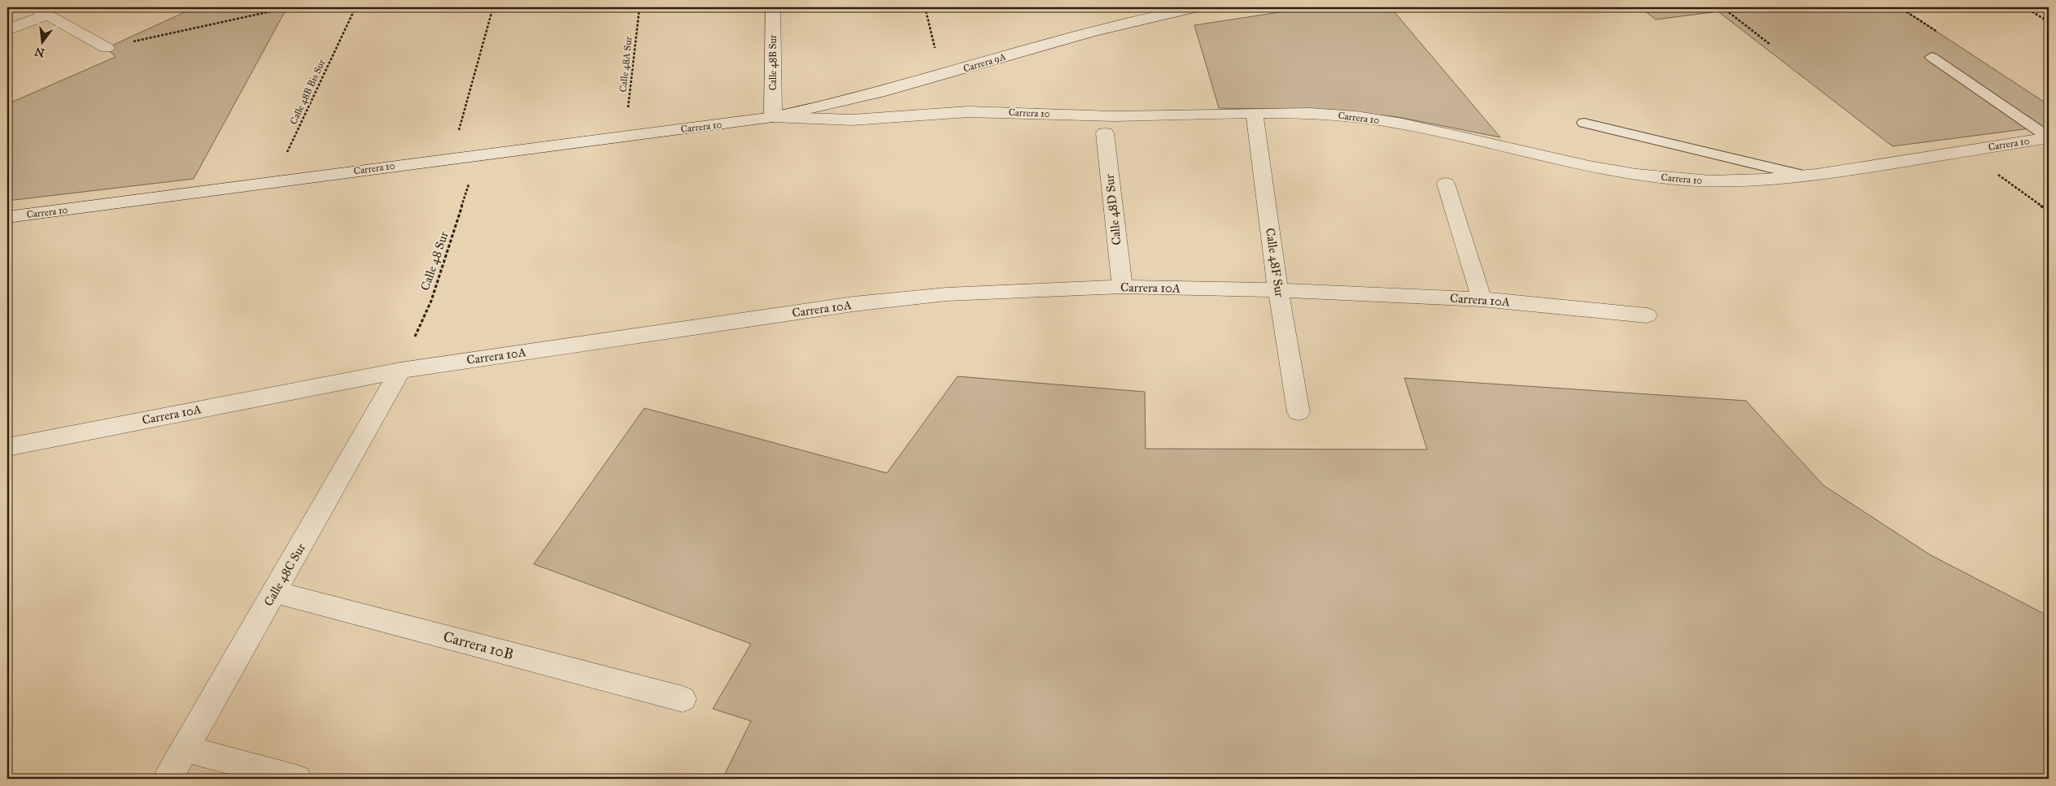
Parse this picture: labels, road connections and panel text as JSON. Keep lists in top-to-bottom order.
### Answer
{
  "streets": {
    "street": [
      "Calle 48B Sur",
      "Carrera 9A",
      "Carrera 10",
      "Calle 48D Sur",
      "Calle 48F Sur",
      "Carrera 10A",
      "Calle 48C Sur",
      "Carrera 10B"
    ],
    "path": ["Calle 48A Sur", "Calle 48B Bis Sur", "Calle 48 Sur"]
  },
  "crossings": [
    ["Calle 48B Sur", "Carrera 9A"],
    ["Calle 48B Sur", "Carrera 10"],
    ["Carrera 9A", "Carrera 10"],
    ["Calle 48B Bis Sur", "Carrera 10"],
    ["Carrera 10", "Calle 48 Sur"],
    ["Carrera 10", "Calle 48F Sur"],
    ["Calle 48D Sur", "Carrera 10A"],
    ["Calle 48 Sur", "Carrera 10A"],
    ["Calle 48 Sur", "Calle 48C Sur"],
    ["Calle 48F Sur", "Carrera 10A"],
    ["Carrera 10A", "Calle 48C Sur"],
    ["Calle 48C Sur", "Carrera 10B"]
  ],
  "north": "bottom"
}
